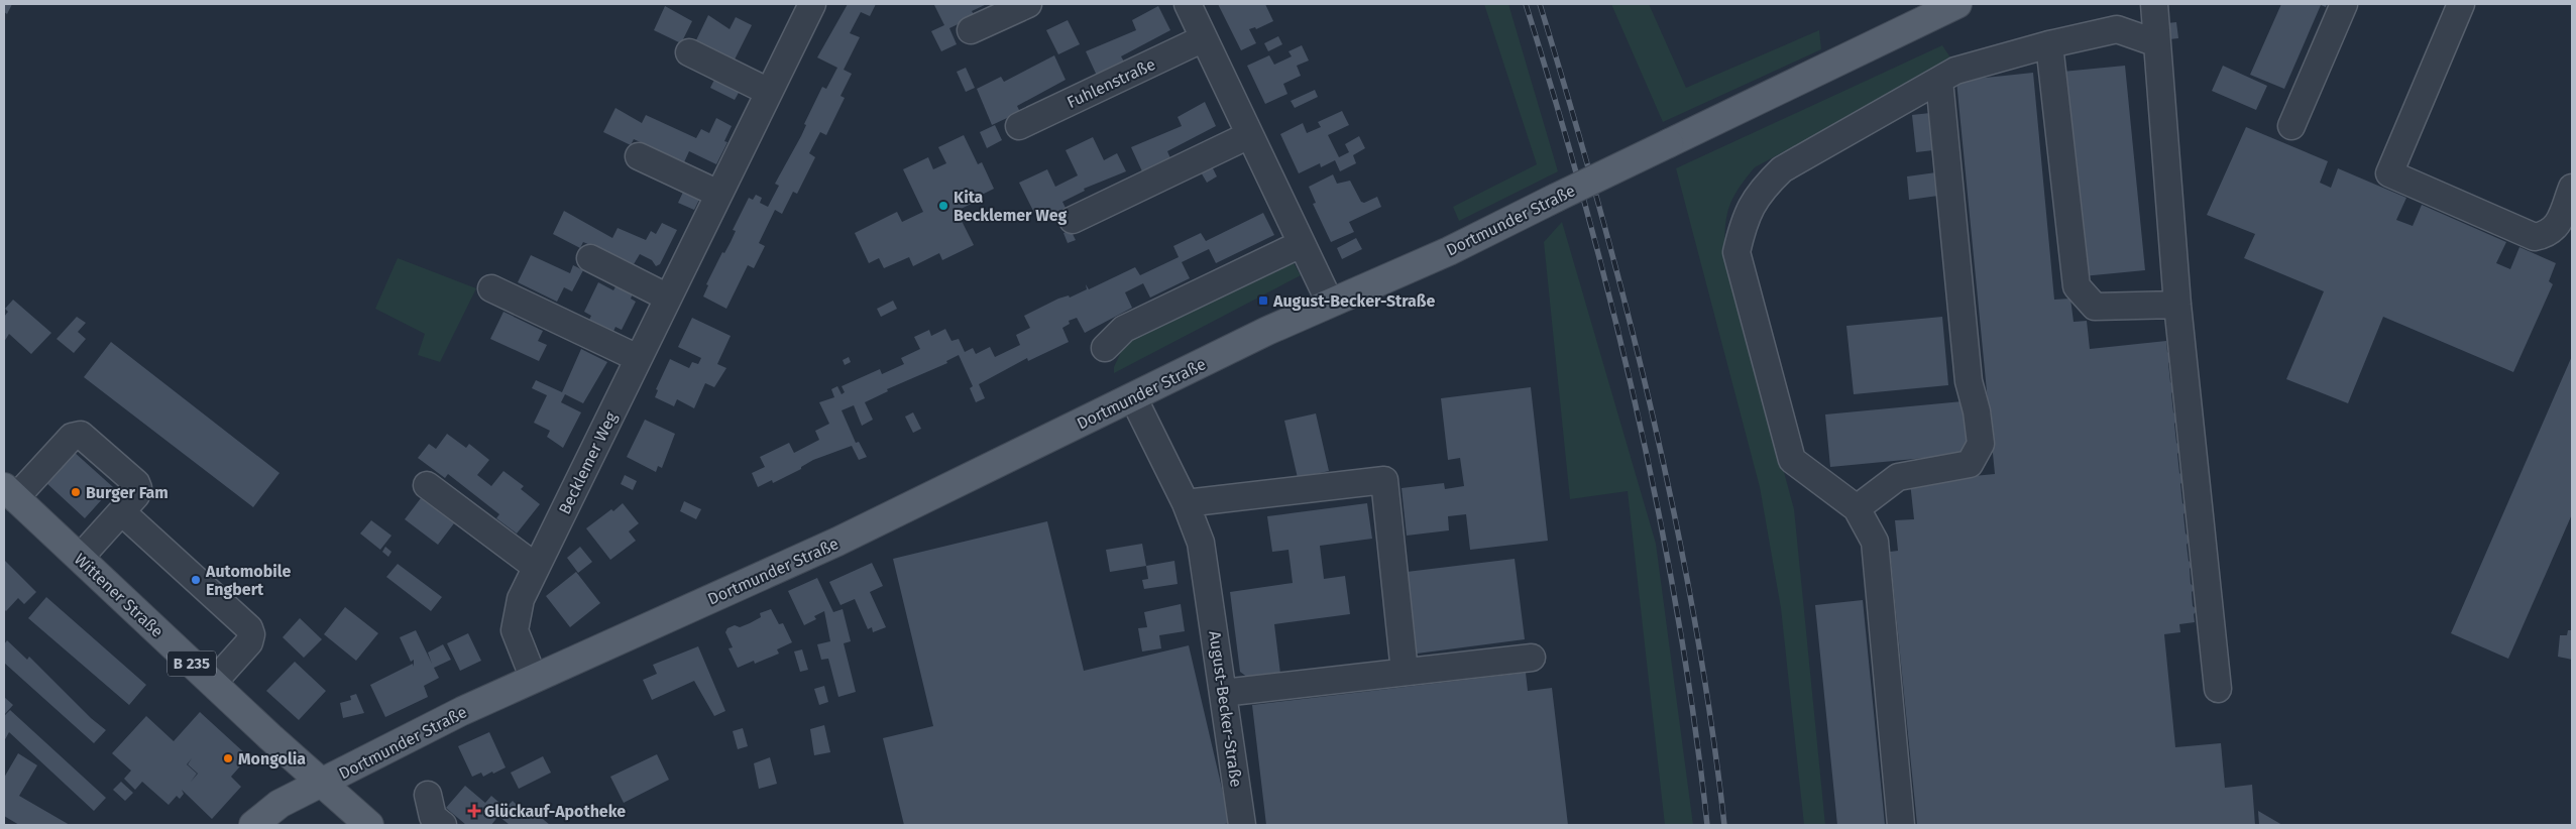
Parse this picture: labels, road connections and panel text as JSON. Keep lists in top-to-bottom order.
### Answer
{
  "streets": {
    "main road": ["Dortmunder Straße", "Wittener Straße", "B 235"],
    "street": ["Fuhlenstraße", "Becklemer Weg", "August-Becker-Straße"]
  },
  "crossings": [
    ["Dortmunder Straße", "Becklemer Weg"],
    ["Dortmunder Straße", "Wittener Straße"],
    ["Dortmunder Straße", "August-Becker-Straße"]
  ],
  "places": {
    "other": [
      "Kita Becklemer Weg",
      "Burger Fam",
      "Automobile Engbert",
      "Mongolia"
    ],
    "transit": ["August-Becker-Straße"],
    "health": ["Glückauf-Apotheke"]
  }
}
